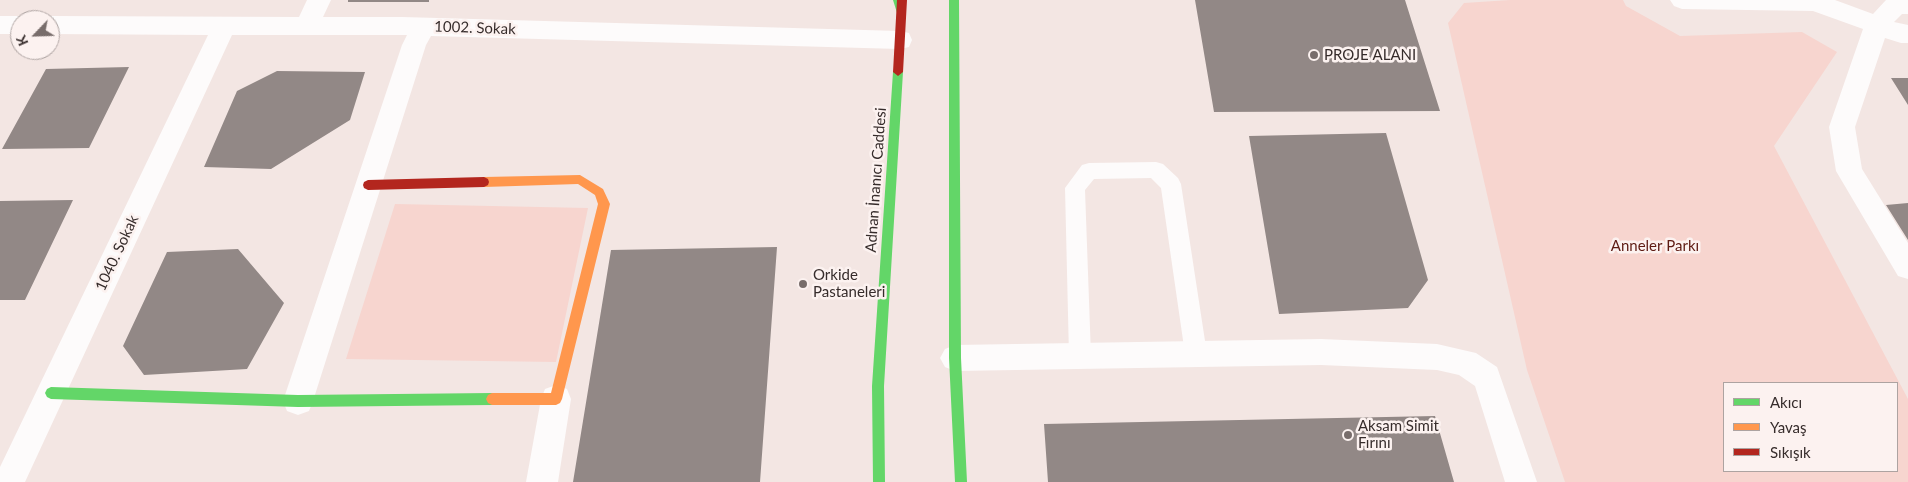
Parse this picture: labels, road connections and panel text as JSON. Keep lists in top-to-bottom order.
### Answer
{
  "streets": {
    "main road": ["Adnan İnanıcı Caddesi"],
    "street": ["1002. Sokak", "1040. Sokak"]
  },
  "crossings": [
    ["1002. Sokak", "Adnan İnanıcı Caddesi"],
    ["1002. Sokak", "1040. Sokak"]
  ],
  "parks": ["Anneler Parkı"],
  "places": ["PROJE ALANI", "Orkide Pastaneleri", "Aksam Simit Fırını"],
  "legend": ["Akıcı", "Yavaş", "Sıkışık"],
  "north": "bottom left"
}
